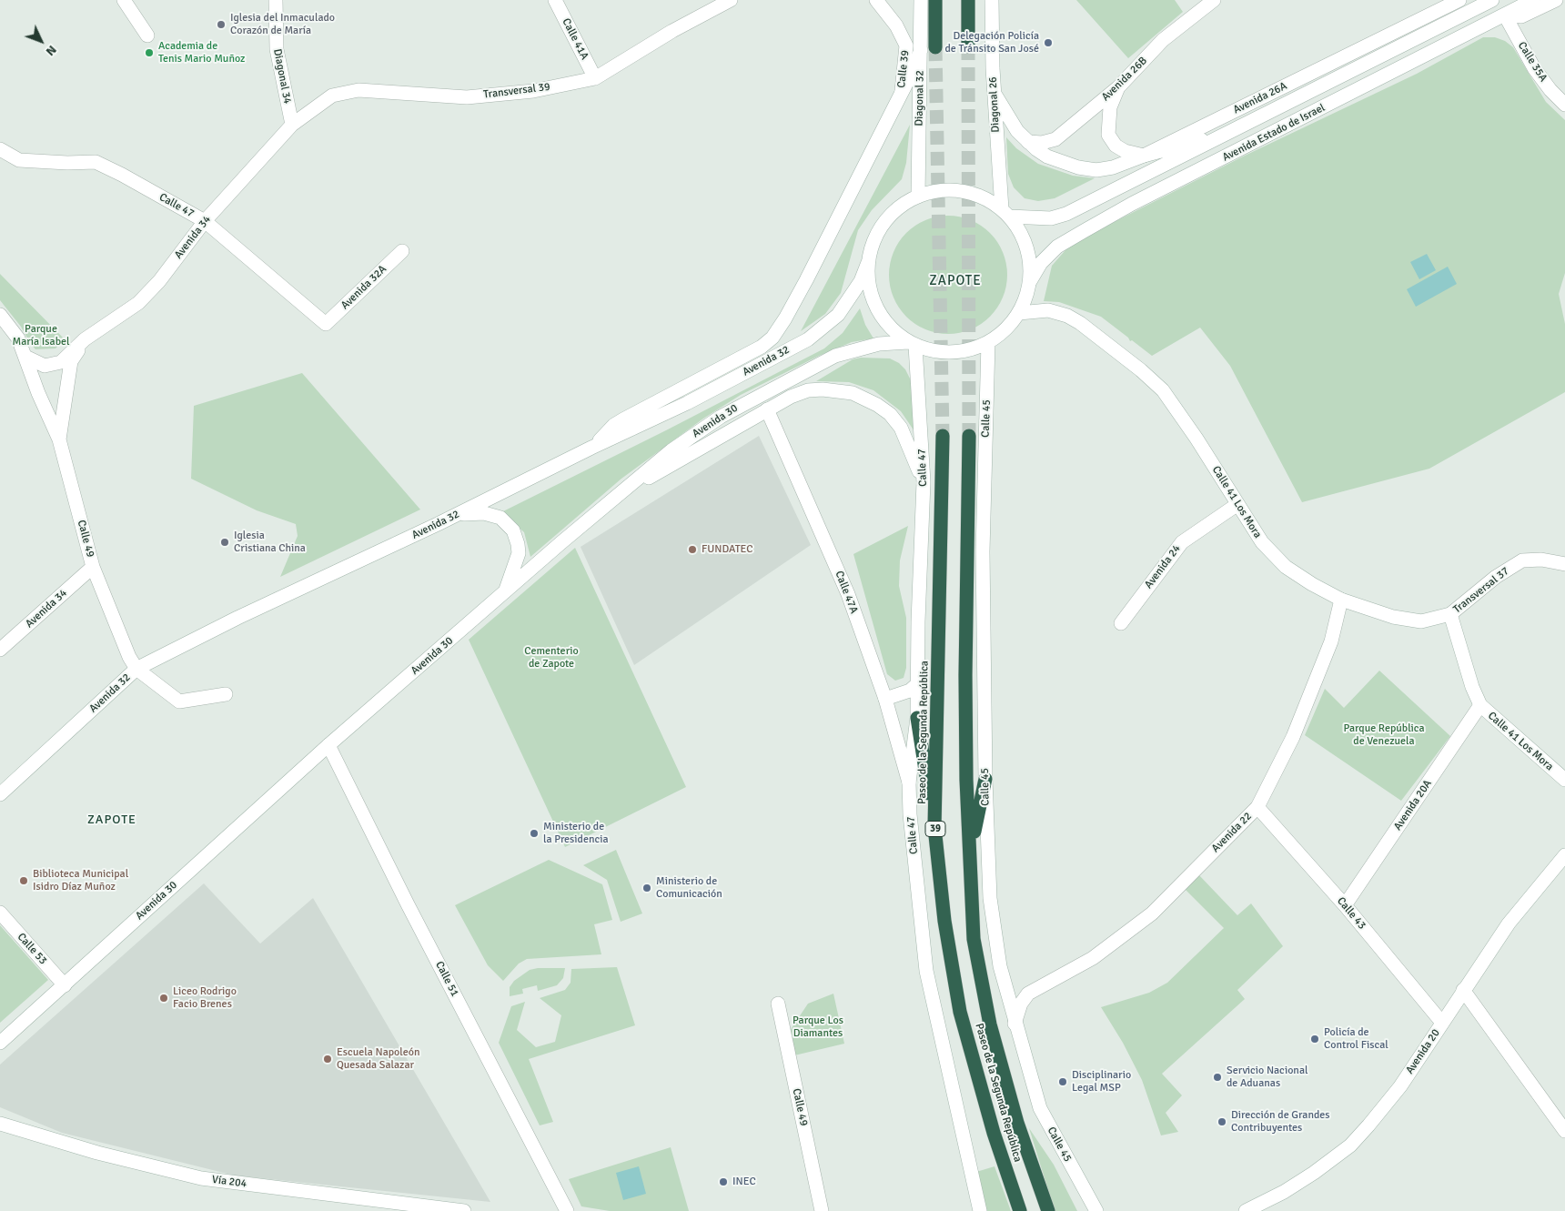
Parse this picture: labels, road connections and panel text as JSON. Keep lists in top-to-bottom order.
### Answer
{
  "streets": {
    "highway": ["Paseo de la Segunda República", "39"],
    "main road": [
      "Calle 41A",
      "Calle 35A",
      "Calle 39",
      "Diagonal 34",
      "Avenida 26B",
      "Transversal 39",
      "Diagonal 32",
      "Avenida 26A",
      "Diagonal 26",
      "Avenida Estado de Israel",
      "Calle 47",
      "Avenida 34",
      "Avenida 32A",
      "Avenida 32",
      "Calle 45",
      "Avenida 30",
      "Calle 41 Los Mora",
      "Calle 49",
      "Avenida 24",
      "Transversal 37",
      "Calle 47A",
      "Avenida 20A",
      "Avenida 22",
      "Calle 43",
      "Calle 53",
      "Calle 51",
      "Avenida 20",
      "Vía 204"
    ]
  },
  "crossings": [
    ["Calle 41A", "Transversal 39"],
    ["Calle 35A", "Avenida Estado de Israel"],
    ["Diagonal 34", "Transversal 39"],
    ["Diagonal 34", "Avenida 34"],
    ["Transversal 39", "Avenida 34"],
    ["Diagonal 32", "Diagonal 26"],
    ["Diagonal 32", "Avenida Estado de Israel"],
    ["Diagonal 32", "Calle 47"],
    ["Diagonal 32", "Avenida 32"],
    ["Diagonal 32", "Calle 45"],
    ["Diagonal 32", "Avenida 30"],
    ["Diagonal 32", "Calle 41 Los Mora"],
    ["Diagonal 26", "Avenida Estado de Israel"],
    ["Diagonal 26", "Calle 47"],
    ["Diagonal 26", "Avenida 32"],
    ["Diagonal 26", "Calle 45"],
    ["Diagonal 26", "Avenida 30"],
    ["Diagonal 26", "Calle 41 Los Mora"],
    ["Avenida Estado de Israel", "Calle 47"],
    ["Avenida Estado de Israel", "Avenida 32"],
    ["Avenida Estado de Israel", "Calle 45"],
    ["Avenida Estado de Israel", "Avenida 30"],
    ["Avenida Estado de Israel", "Calle 41 Los Mora"],
    ["Calle 47", "Avenida 34"],
    ["Calle 47", "Avenida 32A"],
    ["Calle 47", "Avenida 32"],
    ["Calle 47", "Calle 45"],
    ["Calle 47", "Avenida 30"],
    ["Calle 47", "Calle 41 Los Mora"],
    ["Calle 47", "Calle 47A"],
    ["Avenida 34", "Calle 49"],
    ["Avenida 32", "Calle 45"],
    ["Avenida 32", "Avenida 30"],
    ["Avenida 32", "Calle 41 Los Mora"],
    ["Avenida 32", "Calle 49"],
    ["Calle 45", "Avenida 30"],
    ["Calle 45", "Calle 41 Los Mora"],
    ["Avenida 30", "Calle 41 Los Mora"],
    ["Avenida 30", "Calle 53"],
    ["Avenida 30", "Calle 51"],
    ["Calle 41 Los Mora", "Avenida 24"],
    ["Calle 41 Los Mora", "Transversal 37"],
    ["Calle 41 Los Mora", "Avenida 20A"],
    ["Calle 41 Los Mora", "Avenida 22"],
    ["Avenida 20A", "Calle 43"],
    ["Avenida 22", "Calle 43"],
    ["Calle 43", "Avenida 20"]
  ],
  "districts": ["ZAPOTE", "ZAPOTE"],
  "parks": [
    "Parque María Isabel",
    "Cementerio de Zapote",
    "Parque República de Venezuela",
    "Parque Los Diamantes"
  ],
  "places": [
    "Iglesia del Inmaculado Corazón de María",
    "Delegación Policía de Tránsito San José",
    "Academia de Tenis Mario Muñoz",
    "Iglesia Cristiana China",
    "FUNDATEC",
    "Ministerio de la Presidencia",
    "Biblioteca Municipal Isidro Díaz Muñoz",
    "Ministerio de Comunicación",
    "Liceo Rodrigo Facio Brenes",
    "Policía de Control Fiscal",
    "Escuela Napoleón Quesada Salazar",
    "Servicio Nacional de Aduanas",
    "Disciplinario Legal MSP",
    "Dirección de Grandes Contribuyentes",
    "INEC"
  ],
  "north": "bottom right"
}
